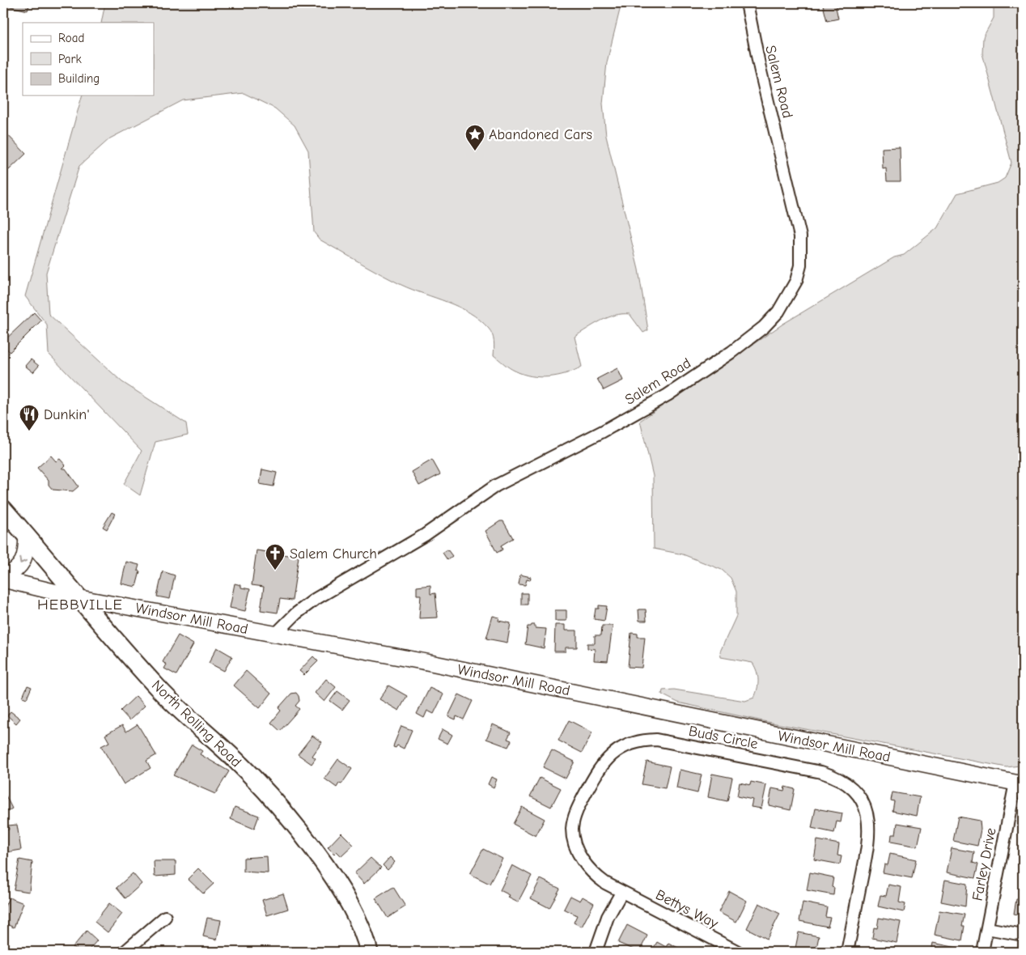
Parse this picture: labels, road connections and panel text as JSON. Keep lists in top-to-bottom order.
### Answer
{
  "streets": {
    "main road": ["Windsor Mill Road", "North Rolling Road"],
    "street": [
      "Salem Road",
      "Buds Circle",
      "Farley Drive",
      "Bettys Way"
    ]
  },
  "crossings": [
    ["Salem Road", "Windsor Mill Road"],
    ["Windsor Mill Road", "North Rolling Road"],
    ["Windsor Mill Road", "Farley Drive"],
    ["Buds Circle", "Bettys Way"]
  ],
  "districts": ["HEBBVILLE"],
  "places": {
    "place": ["Abandoned Cars"],
    "restaurant": ["Dunkin'"],
    "church": ["Salem Church"]
  },
  "legend": ["Road", "Park", "Building"]
}
